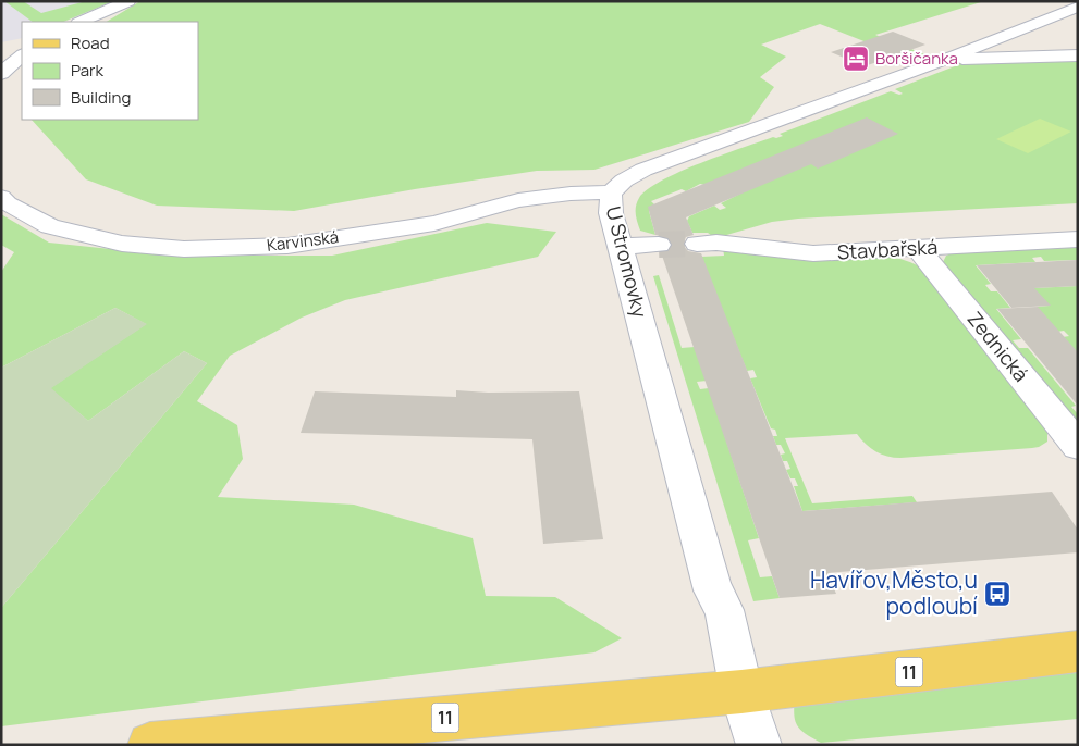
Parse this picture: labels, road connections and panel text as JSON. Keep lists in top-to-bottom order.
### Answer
{
  "streets": {
    "main road": ["11"],
    "street": [
      "Karvinská",
      "Stavbařská",
      "U Stromovky",
      "Zednická"
    ]
  },
  "crossings": [
    ["Karvinská", "U Stromovky"],
    ["Stavbařská", "Zednická"],
    ["U Stromovky", "11"]
  ],
  "places": {
    "hotel": ["Boršičanka"],
    "bus stop": ["Havířov,Město,u podloubí"]
  },
  "legend": ["Road", "Park", "Building"]
}
